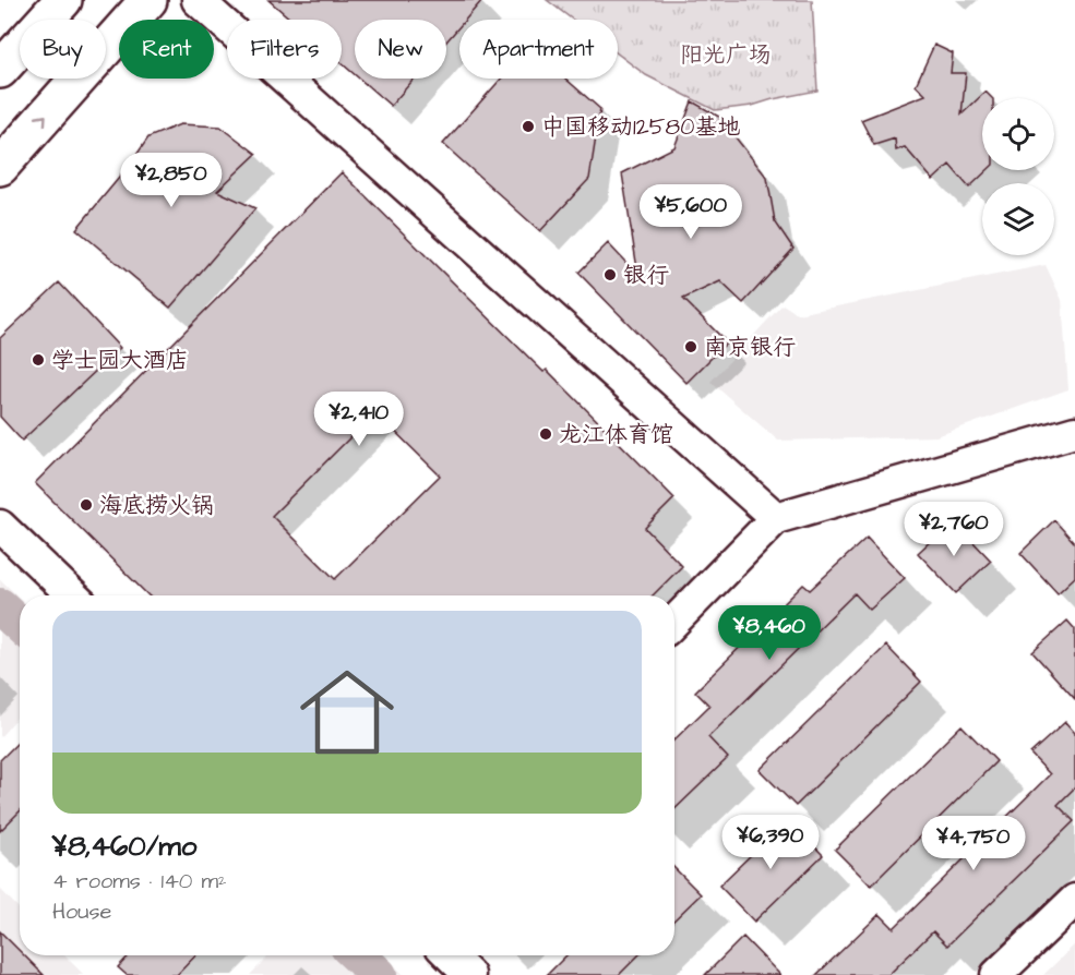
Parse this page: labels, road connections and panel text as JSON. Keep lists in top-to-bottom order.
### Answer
{
  "parks": ["阳光广场"],
  "places": [
    "中国移动12580基地",
    "银行",
    "南京银行",
    "学士园大酒店",
    "龙江体育馆",
    "海底捞火锅"
  ],
  "page": {
    "chip": [
      "Buy",
      "Rent",
      "Filters",
      "New",
      "Apartment"
    ],
    "price": [
      "¥2,850",
      "¥5,600",
      "¥2,410",
      "¥2,760",
      "¥8,460",
      "¥6,390",
      "¥4,750"
    ],
    "list": [
      {
        "name": "¥8,460/mo",
        "note": "4 rooms · 140 m² · House"
      }
    ]
  }
}
